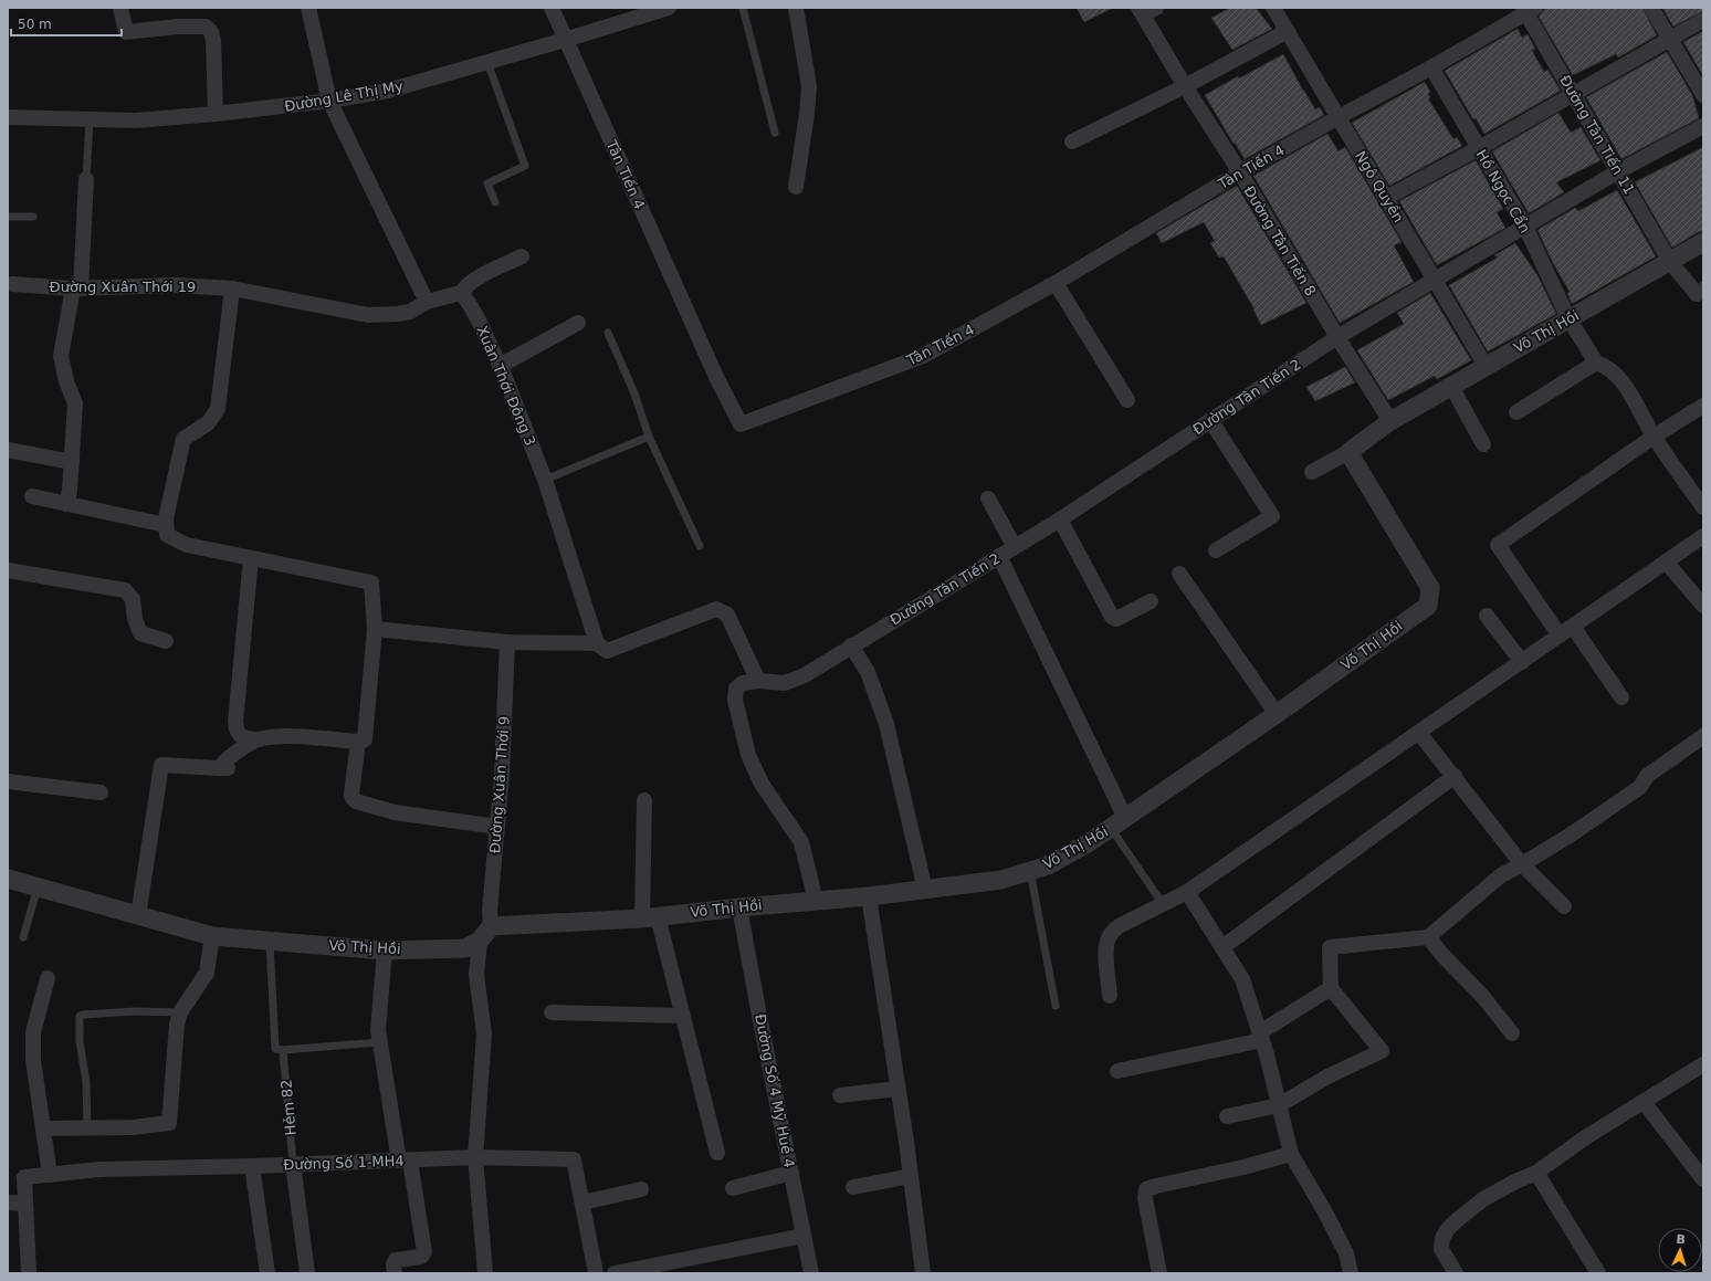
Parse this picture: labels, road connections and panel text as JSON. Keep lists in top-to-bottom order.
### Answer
{
  "streets": {
    "street": [
      "Đường Lê Thị My",
      "Đường Tân Tiến 11",
      "Tân Tiến 4",
      "Ngô Quyền",
      "Hồ Ngọc Cẩn",
      "Đường Tân Tiến 8",
      "Đường Xuân Thới 19",
      "Võ Thị Hồi",
      "Xuân Thới Đông 3",
      "Đường Tân Tiến 2",
      "Đường Xuân Thới 9",
      "Đường Số 4 Mỹ Huề 4",
      "Đường Số 1-MH4"
    ],
    "lane": ["Hẻm 82"]
  },
  "crossings": [
    ["Đường Lê Thị My", "Tân Tiến 4"],
    ["Đường Tân Tiến 11", "Tân Tiến 4"],
    ["Đường Tân Tiến 11", "Võ Thị Hồi"],
    ["Đường Tân Tiến 11", "Đường Tân Tiến 2"],
    ["Tân Tiến 4", "Ngô Quyền"],
    ["Tân Tiến 4", "Hồ Ngọc Cẩn"],
    ["Tân Tiến 4", "Đường Tân Tiến 8"],
    ["Ngô Quyền", "Võ Thị Hồi"],
    ["Ngô Quyền", "Đường Tân Tiến 2"],
    ["Hồ Ngọc Cẩn", "Võ Thị Hồi"],
    ["Hồ Ngọc Cẩn", "Đường Tân Tiến 2"],
    ["Đường Tân Tiến 8", "Võ Thị Hồi"],
    ["Đường Tân Tiến 8", "Đường Tân Tiến 2"],
    ["Võ Thị Hồi", "Đường Tân Tiến 2"],
    ["Võ Thị Hồi", "Đường Xuân Thới 9"],
    ["Võ Thị Hồi", "Đường Số 4 Mỹ Huề 4"],
    ["Hẻm 82", "Đường Số 1-MH4"]
  ],
  "scale_bar": "50 m",
  "north": "top"
}
